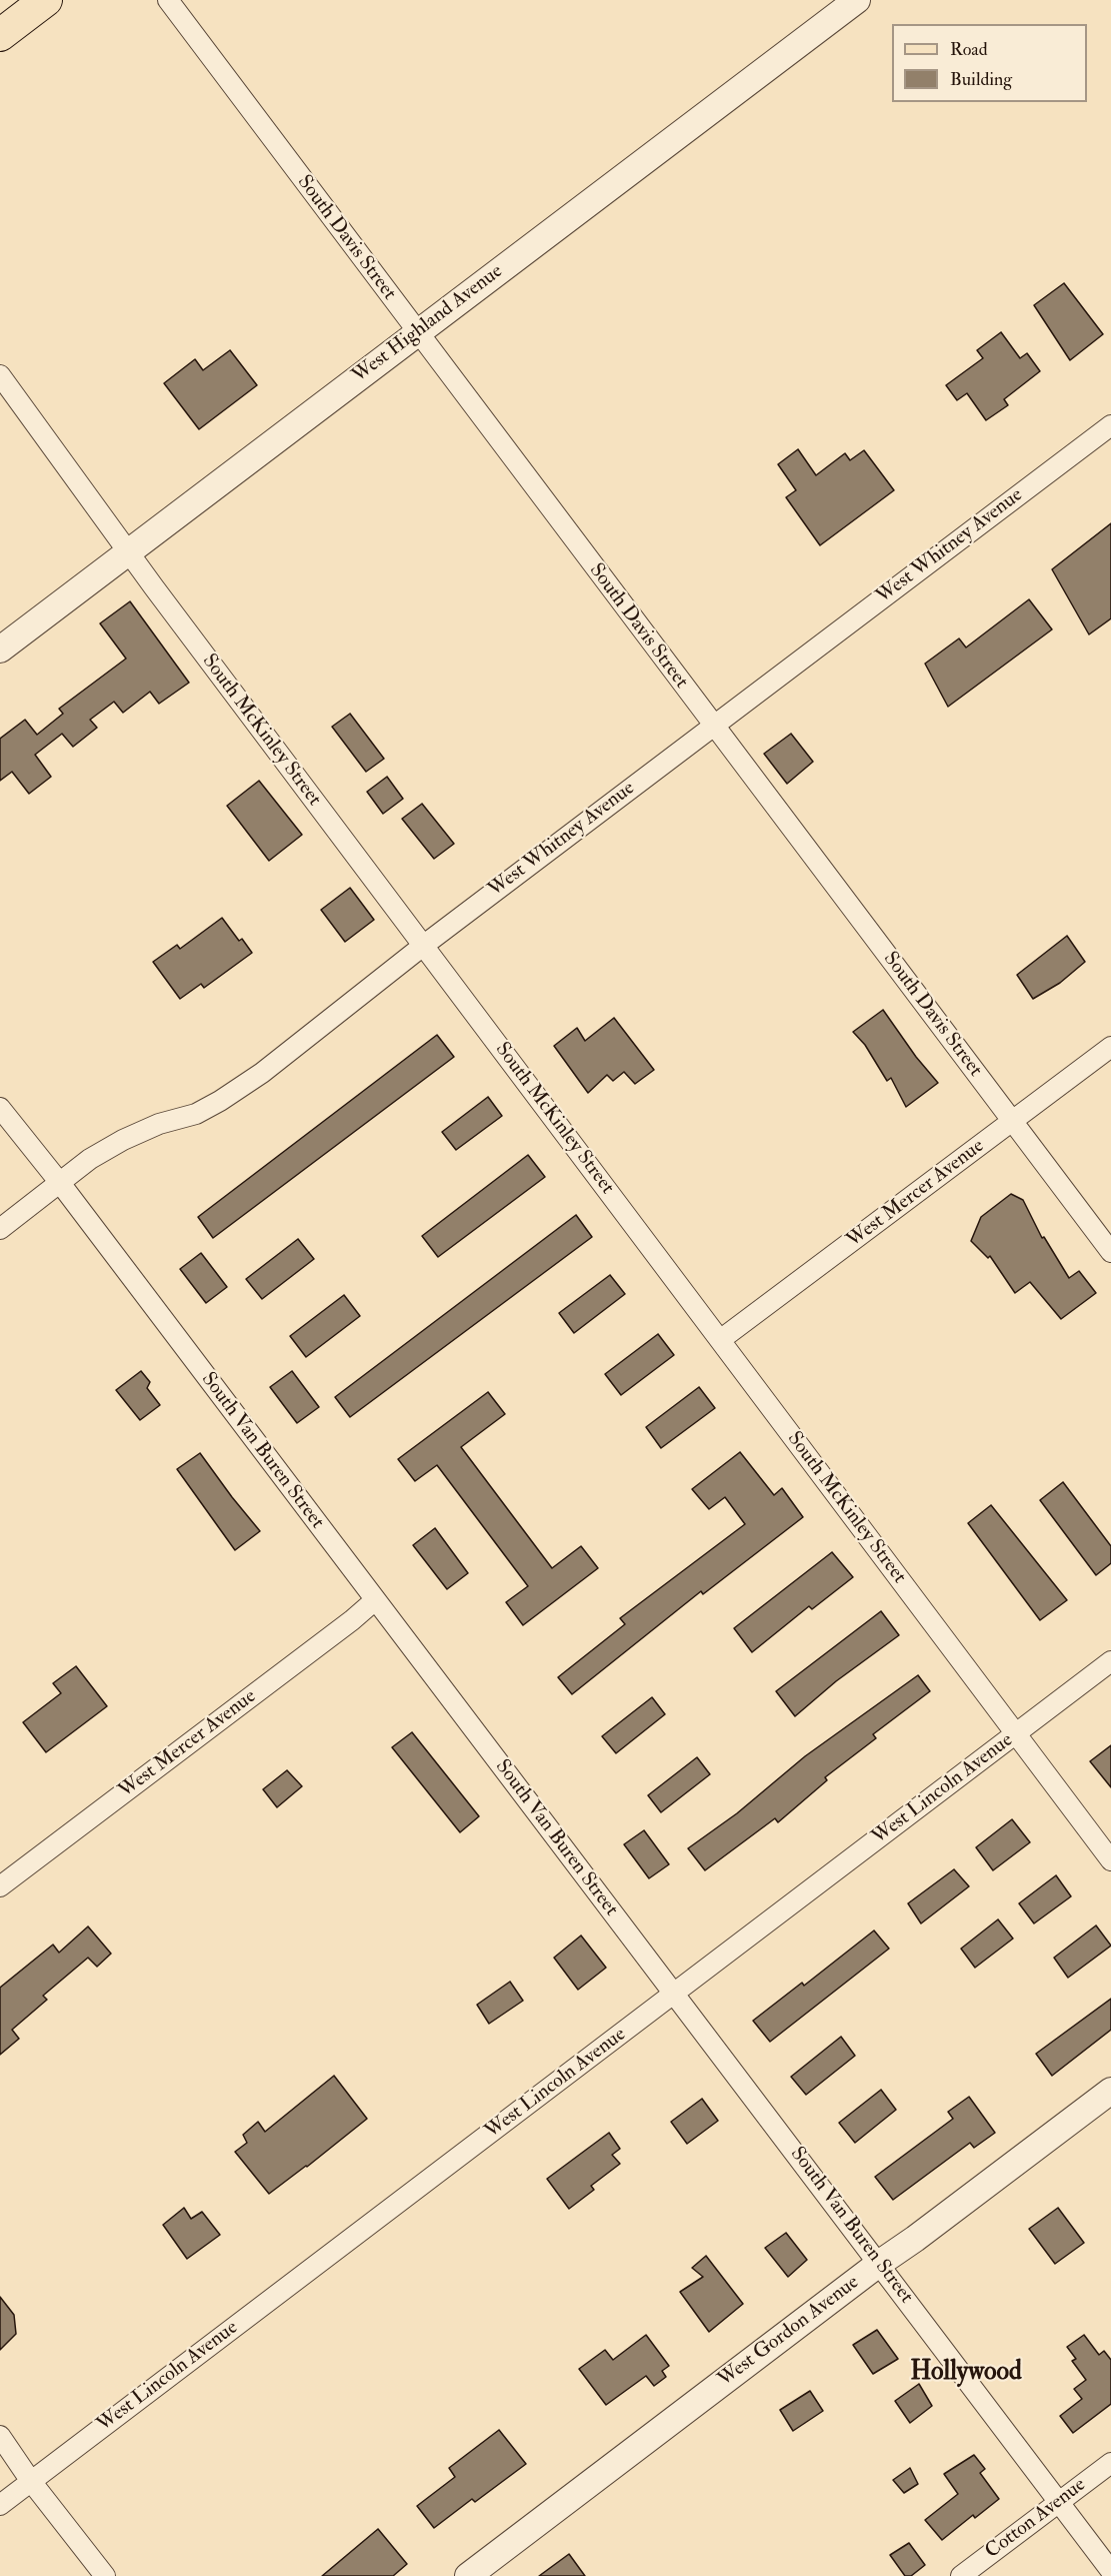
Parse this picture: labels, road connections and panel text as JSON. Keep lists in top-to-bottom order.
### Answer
{
  "streets": {
    "street": [
      "South Davis Street",
      "West Highland Avenue",
      "West Whitney Avenue",
      "South McKinley Street",
      "West Mercer Avenue",
      "South Van Buren Street",
      "West Lincoln Avenue",
      "West Gordon Avenue",
      "Cotton Avenue"
    ]
  },
  "crossings": [
    ["South Davis Street", "West Highland Avenue"],
    ["South Davis Street", "West Whitney Avenue"],
    ["South Davis Street", "West Mercer Avenue"],
    ["West Highland Avenue", "South McKinley Street"],
    ["West Whitney Avenue", "South McKinley Street"],
    ["West Whitney Avenue", "South Van Buren Street"],
    ["South McKinley Street", "West Mercer Avenue"],
    ["South McKinley Street", "West Lincoln Avenue"],
    ["West Mercer Avenue", "South Van Buren Street"],
    ["South Van Buren Street", "West Lincoln Avenue"],
    ["South Van Buren Street", "West Gordon Avenue"],
    ["South Van Buren Street", "Cotton Avenue"]
  ],
  "districts": ["Hollywood"],
  "legend": ["Road", "Building"]
}
